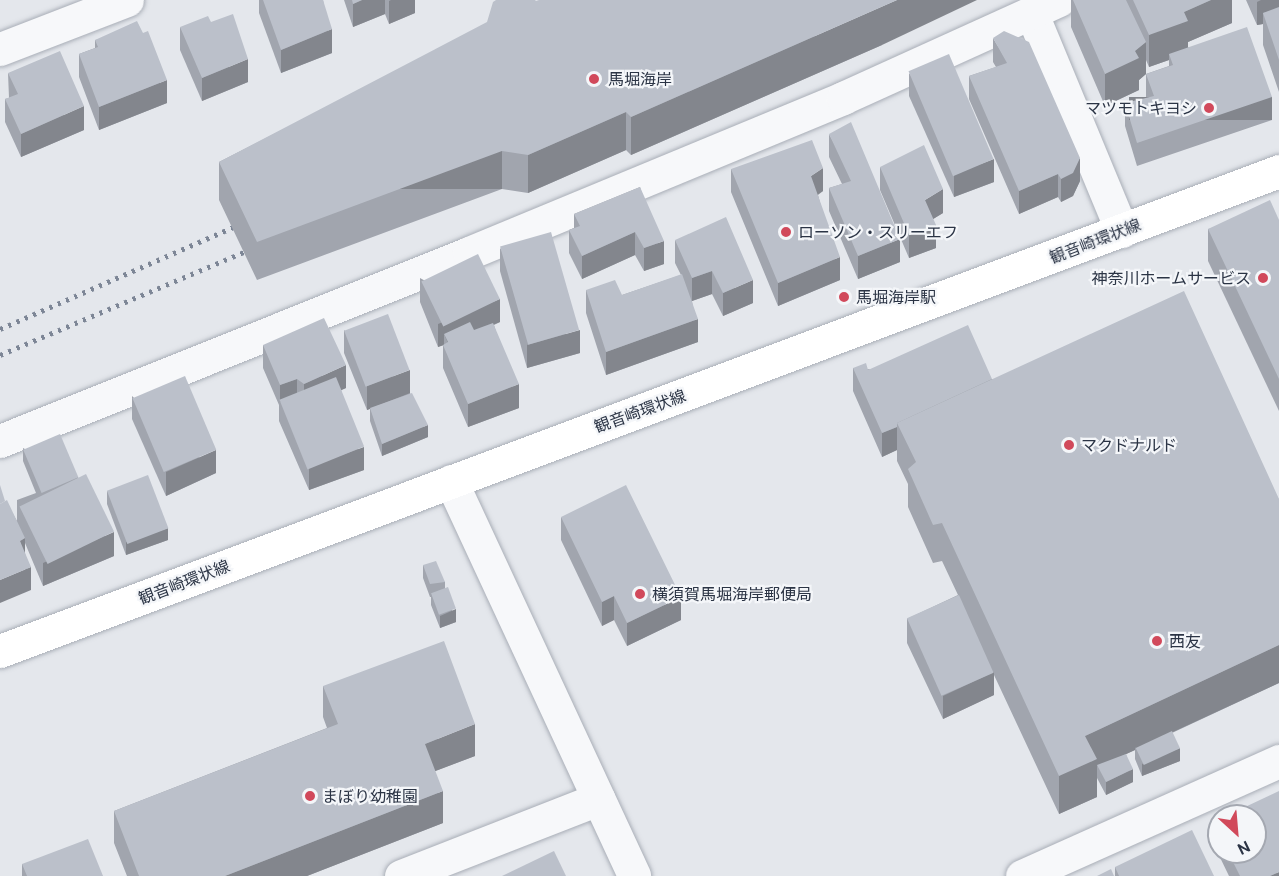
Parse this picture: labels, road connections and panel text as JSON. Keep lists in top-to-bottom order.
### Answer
{
  "streets": {
    "main road": ["観音崎環状線"]
  },
  "places": [
    "馬堀海岸",
    "マツモトキヨシ",
    "ローソン・スリーエフ",
    "神奈川ホームサービス",
    "馬堀海岸駅",
    "マクドナルド",
    "横須賀馬堀海岸郵便局",
    "西友",
    "まぼり幼稚園"
  ],
  "north": "bottom right"
}
